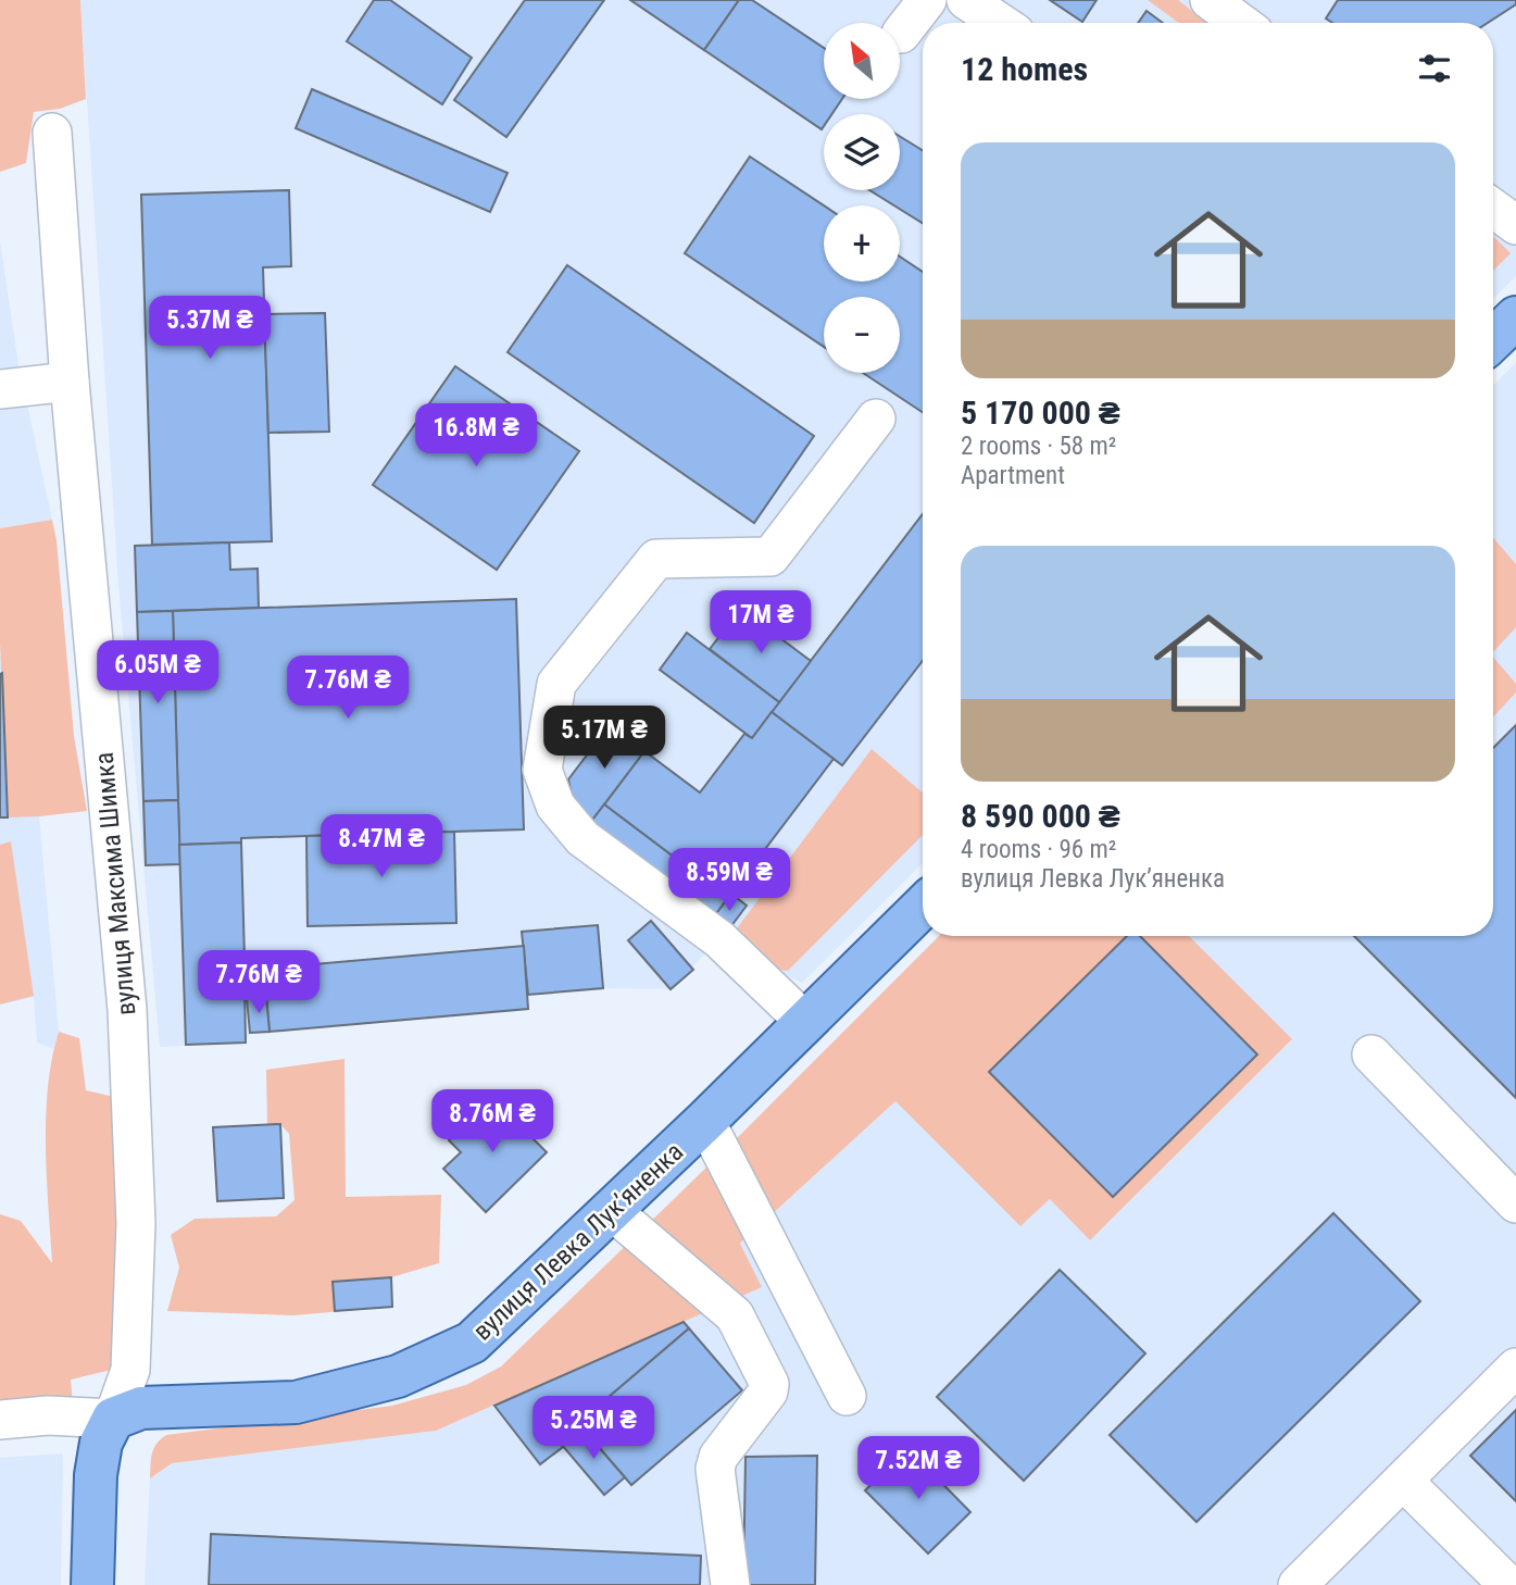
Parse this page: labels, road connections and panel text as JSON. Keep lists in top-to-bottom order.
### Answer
{
  "streets": {
    "main road": ["вулиця Максима Шимка", "вулиця Левка Лукʼяненка"]
  },
  "crossings": [
    ["вулиця Максима Шимка", "вулиця Левка Лукʼяненка"]
  ],
  "north": "top left",
  "page": {
    "map_buttons": ["+", "−"],
    "heading": "12 homes",
    "list": [
      {
        "name": "5 170 000 ₴",
        "note": "2 rooms · 58 m² · Apartment"
      },
      {
        "name": "8 590 000 ₴",
        "note": "4 rooms · 96 m² · вулиця Левка Лукʼяненка"
      }
    ],
    "price": [
      "5.37M ₴",
      "16.8M ₴",
      "17M ₴",
      "6.05M ₴",
      "7.76M ₴",
      "5.17M ₴",
      "8.47M ₴",
      "8.59M ₴",
      "7.76M ₴",
      "8.76M ₴",
      "5.25M ₴",
      "7.52M ₴"
    ]
  }
}
